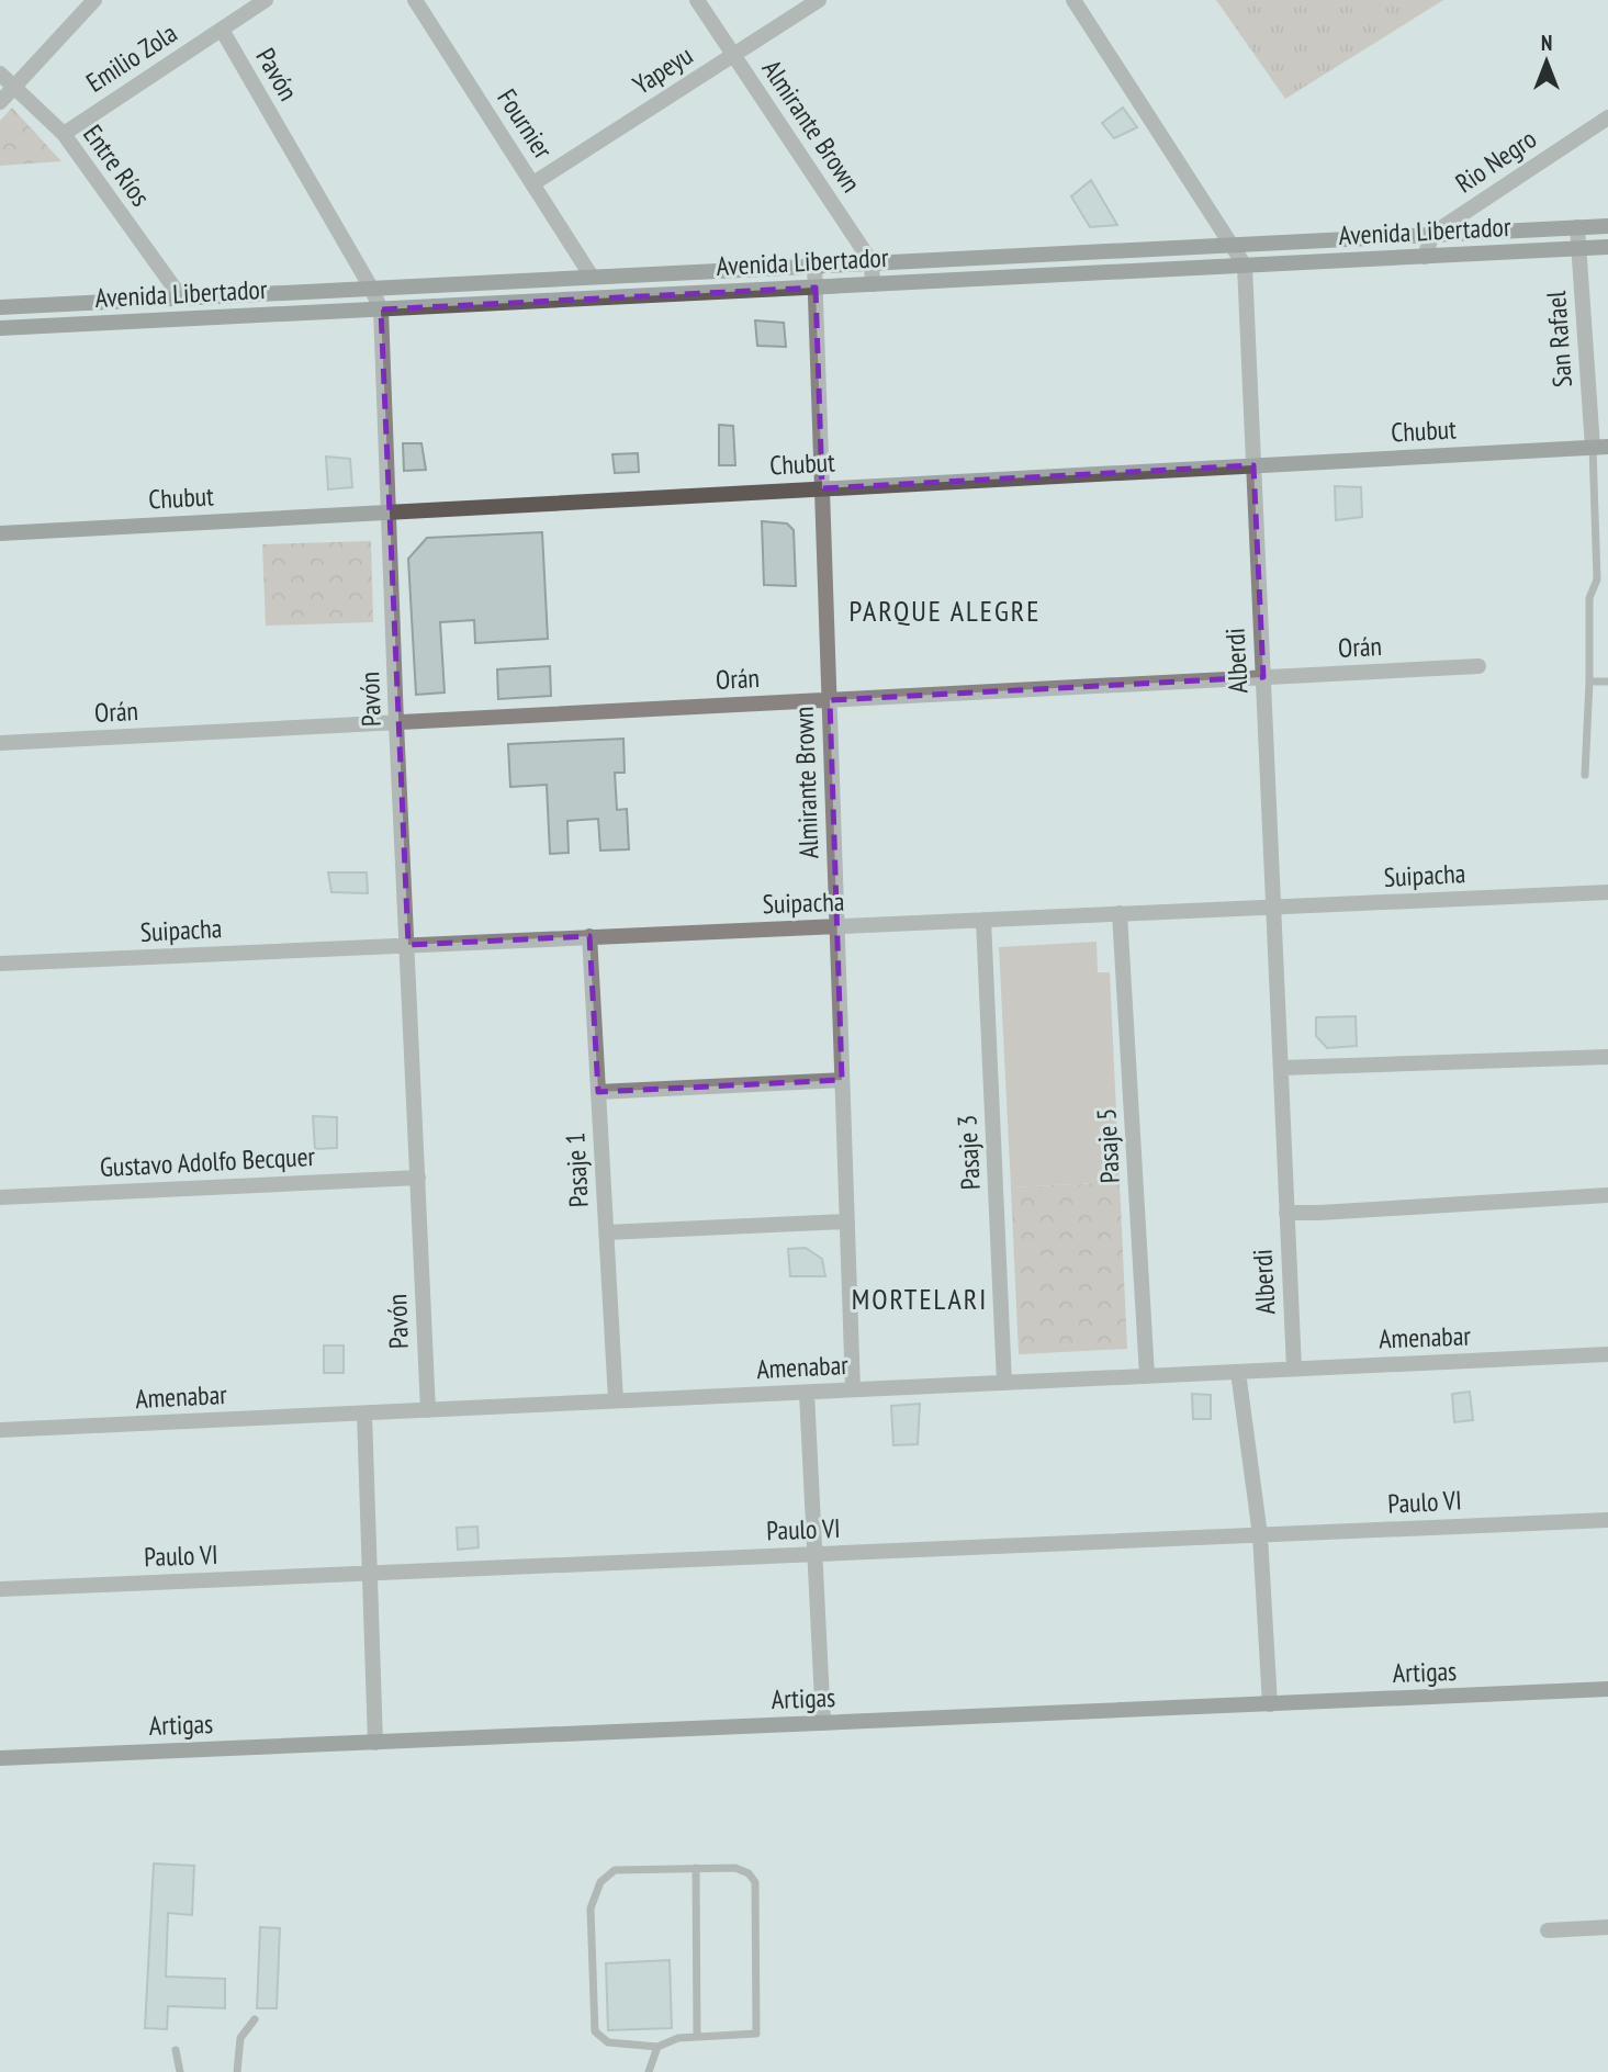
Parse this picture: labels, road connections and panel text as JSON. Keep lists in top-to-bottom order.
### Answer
{
  "streets": {
    "main road": ["Avenida Libertador", "Chubut", "Artigas"],
    "street": [
      "Emilio Zola",
      "Yapeyu",
      "Pavón",
      "Fournier",
      "Almirante Brown",
      "Rio Negro",
      "Entre Ríos",
      "San Rafael",
      "Orán",
      "Alberdi",
      "Suipacha",
      "Pasaje 5",
      "Pasaje 3",
      "Gustavo Adolfo Becquer",
      "Pasaje 1",
      "Amenabar",
      "Paulo VI"
    ]
  },
  "crossings": [
    ["Emilio Zola", "Pavón"],
    ["Emilio Zola", "Entre Ríos"],
    ["Yapeyu", "Fournier"],
    ["Yapeyu", "Almirante Brown"],
    ["Pavón", "Avenida Libertador"],
    ["Pavón", "Chubut"],
    ["Pavón", "Orán"],
    ["Pavón", "Suipacha"],
    ["Pavón", "Gustavo Adolfo Becquer"],
    ["Pavón", "Amenabar"],
    ["Fournier", "Avenida Libertador"],
    ["Almirante Brown", "Avenida Libertador"],
    ["Almirante Brown", "Chubut"],
    ["Almirante Brown", "Orán"],
    ["Almirante Brown", "Suipacha"],
    ["Almirante Brown", "Amenabar"],
    ["Rio Negro", "Avenida Libertador"],
    ["Entre Ríos", "Avenida Libertador"],
    ["Avenida Libertador", "San Rafael"],
    ["Avenida Libertador", "Alberdi"],
    ["San Rafael", "Chubut"],
    ["Chubut", "Alberdi"],
    ["Orán", "Alberdi"],
    ["Alberdi", "Suipacha"],
    ["Alberdi", "Amenabar"],
    ["Suipacha", "Pasaje 5"],
    ["Suipacha", "Pasaje 3"],
    ["Suipacha", "Pasaje 1"],
    ["Pasaje 5", "Amenabar"],
    ["Pasaje 3", "Amenabar"],
    ["Pasaje 1", "Amenabar"]
  ],
  "districts": ["PARQUE ALEGRE", "MORTELARI"],
  "north": "top"
}
